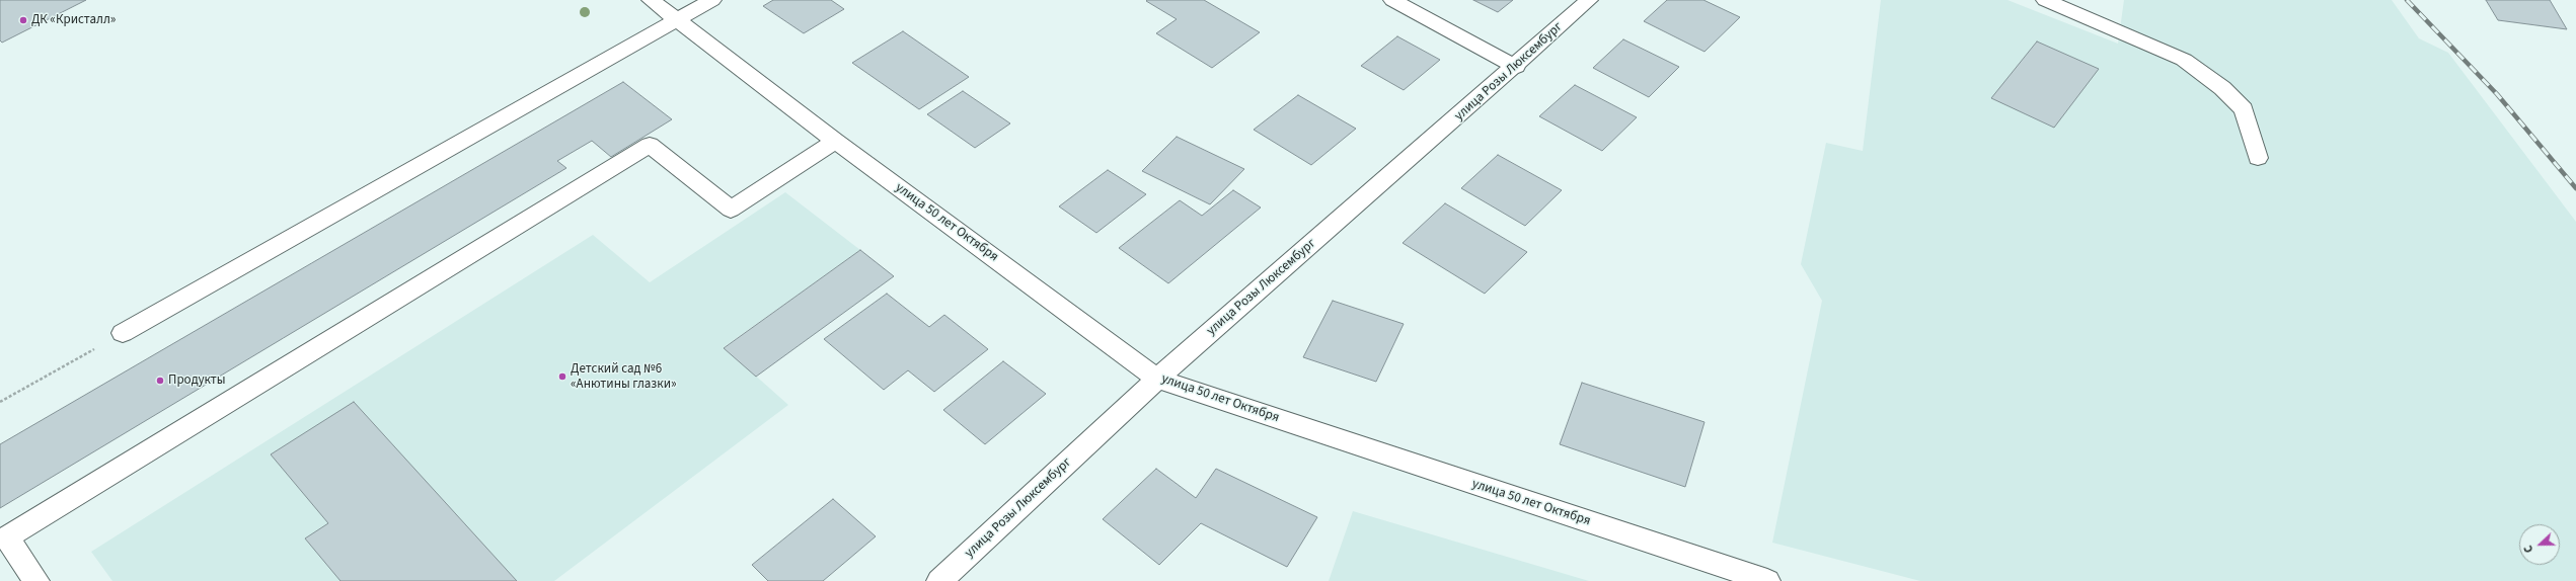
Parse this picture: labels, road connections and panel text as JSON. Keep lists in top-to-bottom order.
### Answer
{
  "streets": {
    "street": ["улица Розы Люксембург", "улица 50 лет Октября"]
  },
  "crossings": [
    ["улица Розы Люксембург", "улица 50 лет Октября"]
  ],
  "places": ["ДК «Кристалл»", "Детский сад №6 «Анютины глазки»", "Продукты"],
  "north": "left"
}
